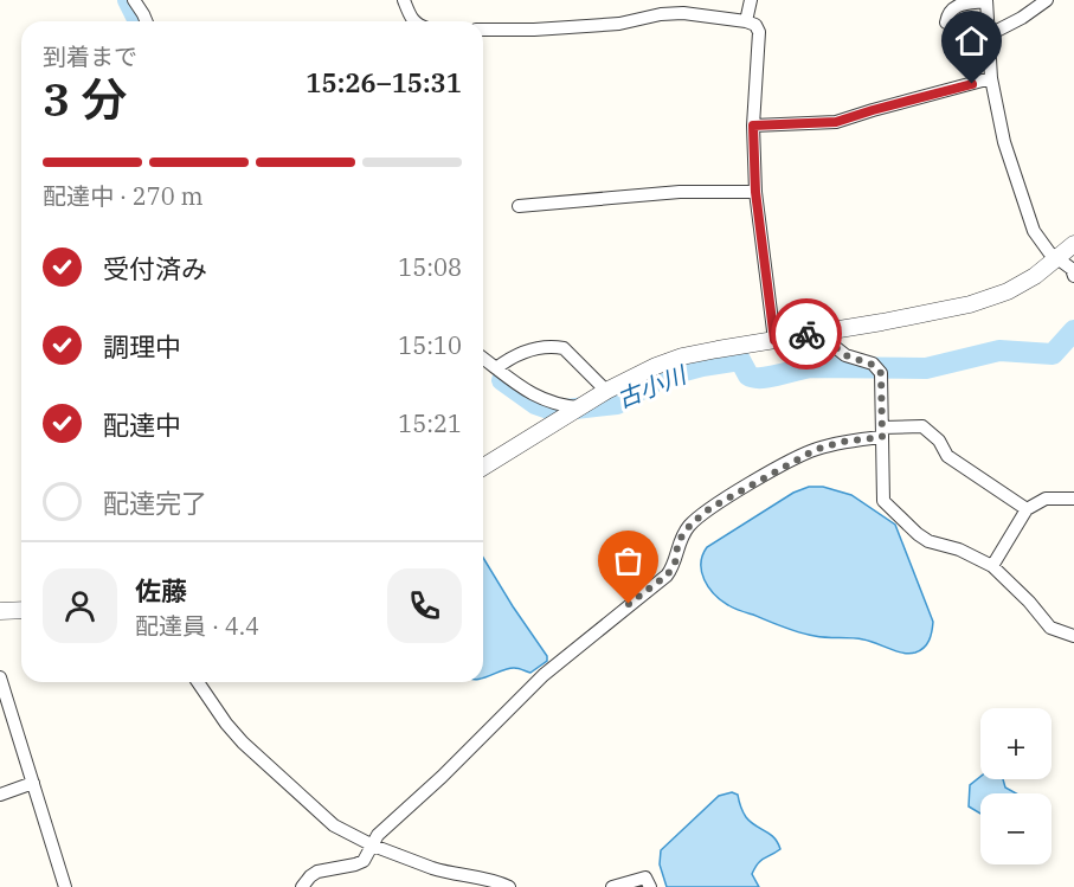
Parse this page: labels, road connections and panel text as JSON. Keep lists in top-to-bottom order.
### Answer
{
  "water": ["古小川"],
  "page": {
    "heading": ["3 分", "到着まで", "15:26–15:31"],
    "panel": ["佐藤", "配達員 · 4.4"],
    "bar": "配達中 · 270 m",
    "list": [
      ["受付済み", "15:08"],
      ["調理中", "15:10"],
      ["配達中", "15:21"],
      "配達完了"
    ],
    "map_buttons": ["+", "−"]
  }
}
